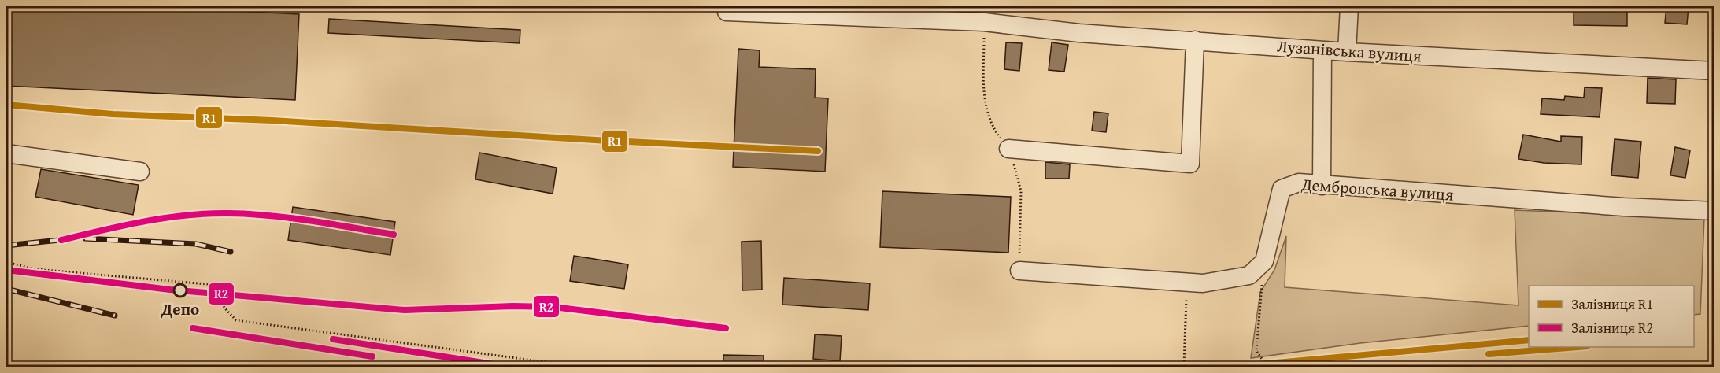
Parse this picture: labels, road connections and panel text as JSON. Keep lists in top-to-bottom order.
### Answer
{
  "streets": {
    "street": ["Лузанівська вулиця", "Дембровська вулиця"]
  },
  "places": ["Депо"],
  "lines": ["rail line R1", "rail line R2"],
  "legend": ["Залізниця R1", "Залізниця R2"]
}
